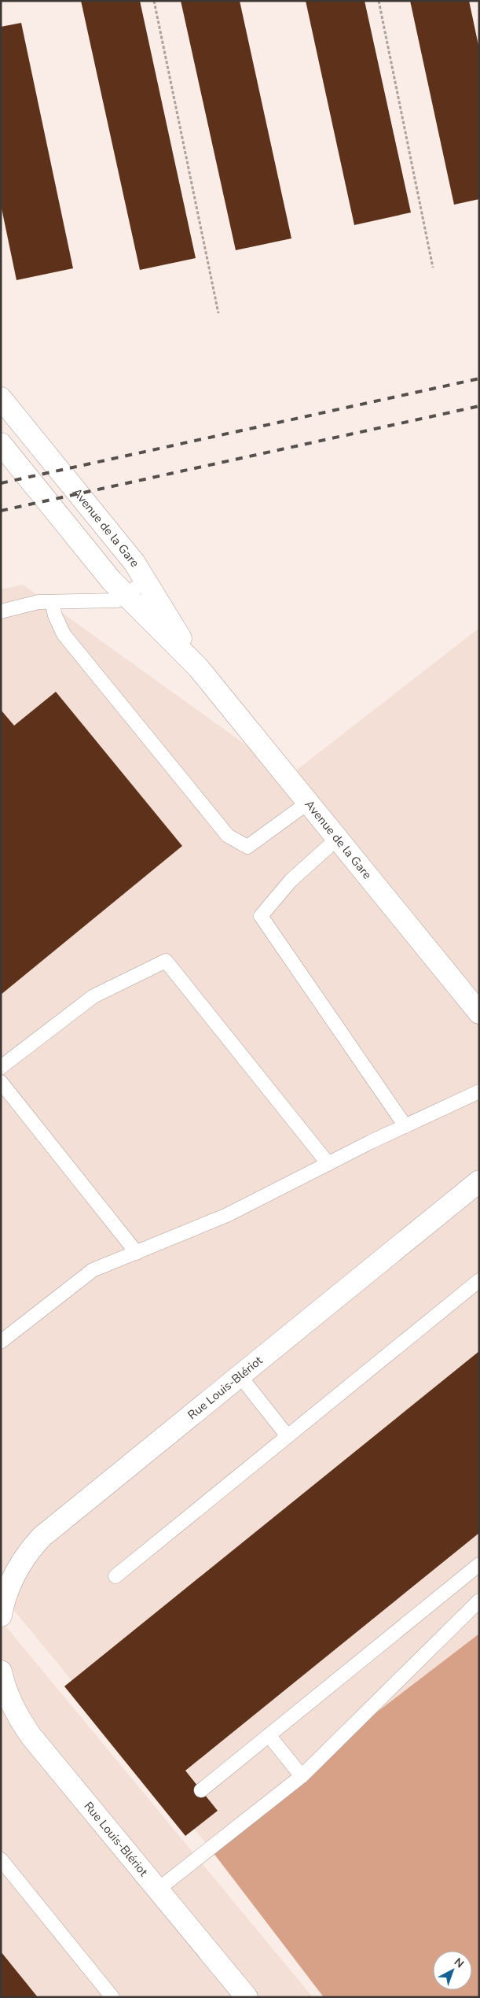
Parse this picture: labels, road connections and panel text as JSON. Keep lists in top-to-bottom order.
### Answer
{
  "streets": {
    "street": ["Avenue de la Gare", "Rue Louis-Blériot"]
  },
  "north": "top right"
}
